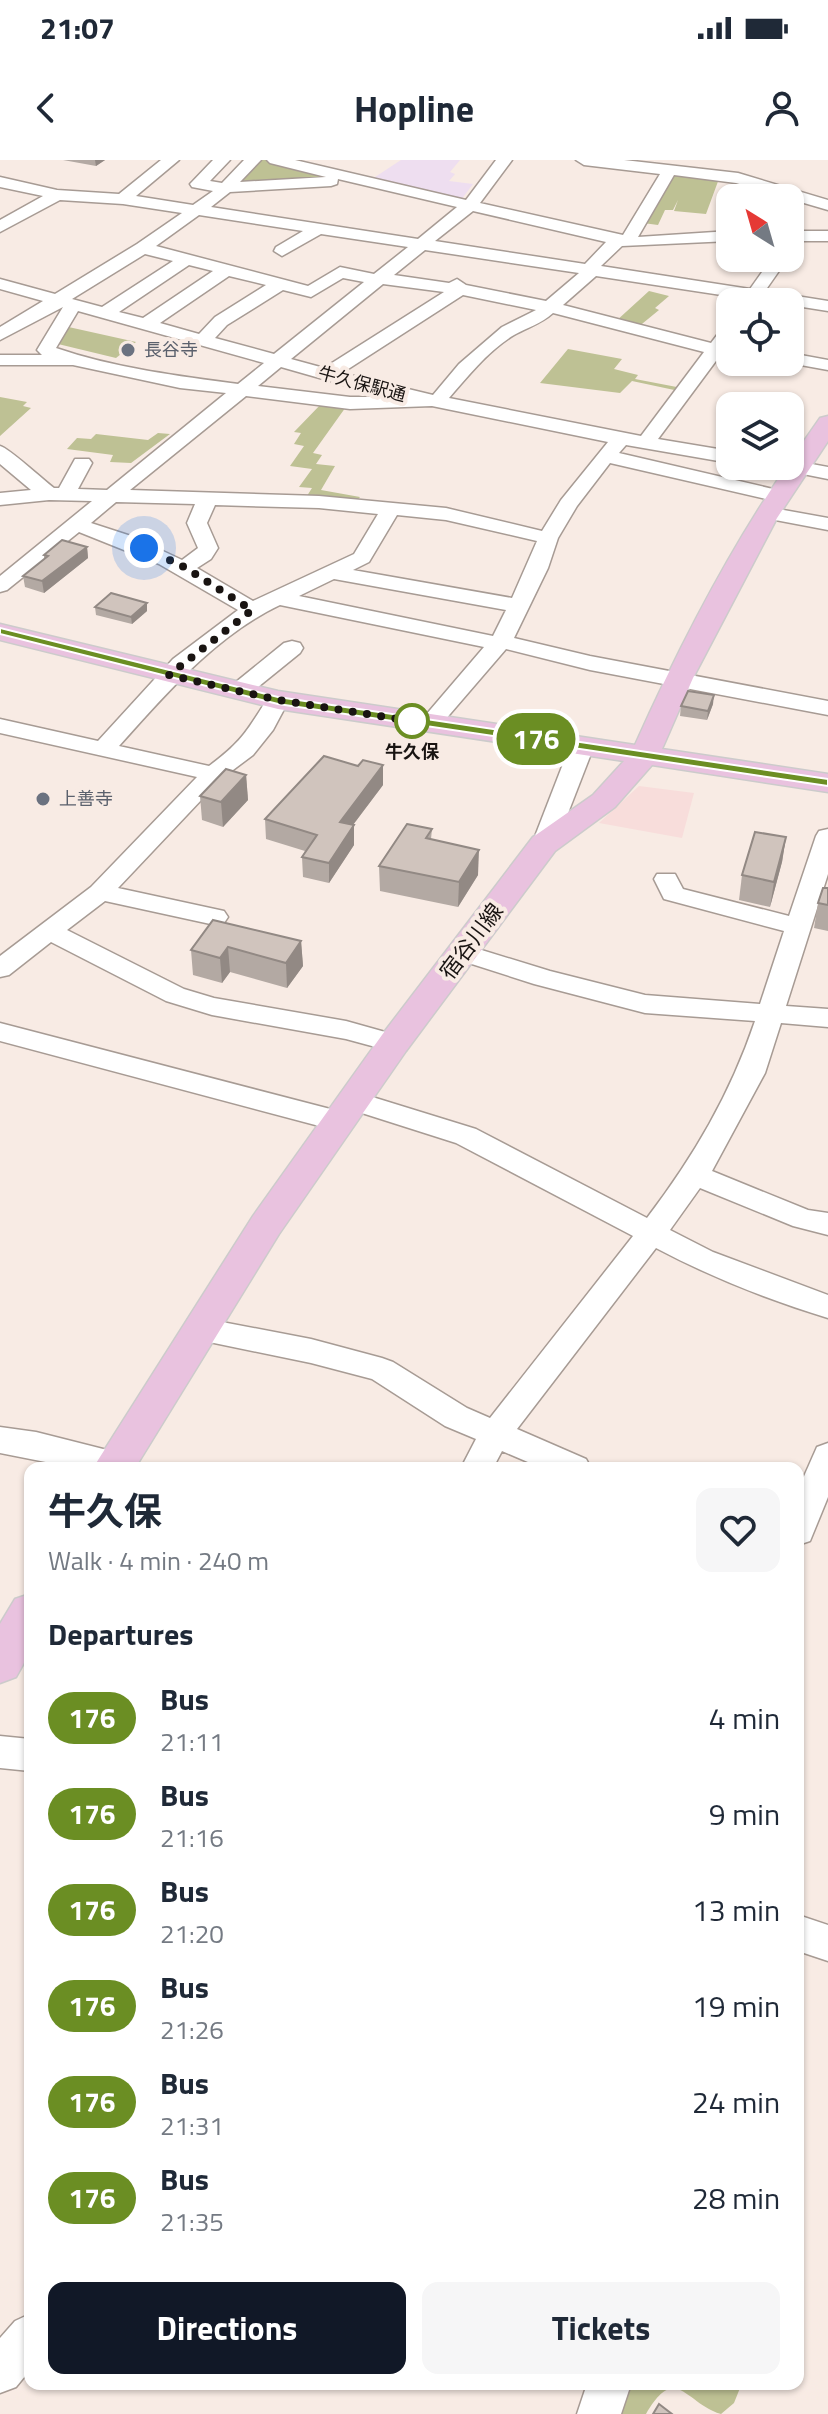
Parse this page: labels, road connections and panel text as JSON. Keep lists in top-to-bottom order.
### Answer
{
  "streets": {
    "main road": ["宿谷川線"],
    "street": ["牛久保駅通"]
  },
  "places": ["長谷寺", "牛久保", "上善寺"],
  "lines": ["bus line 176"],
  "north": "top left",
  "page": {
    "status": "21:07",
    "header": "Hopline",
    "on_map": "176",
    "heading": [
      ["牛久保", "Walk · 4 min · 240 m"],
      "Departures"
    ],
    "list": [
      {
        "mark": "176",
        "name": "Bus",
        "note": "21:11",
        "value": "4 min"
      },
      {
        "mark": "176",
        "name": "Bus",
        "note": "21:16",
        "value": "9 min"
      },
      {
        "mark": "176",
        "name": "Bus",
        "note": "21:20",
        "value": "13 min"
      },
      {
        "mark": "176",
        "name": "Bus",
        "note": "21:26",
        "value": "19 min"
      },
      {
        "mark": "176",
        "name": "Bus",
        "note": "21:31",
        "value": "24 min"
      },
      {
        "mark": "176",
        "name": "Bus",
        "note": "21:35",
        "value": "28 min"
      }
    ],
    "buttons": ["Directions", "Tickets"]
  }
}
